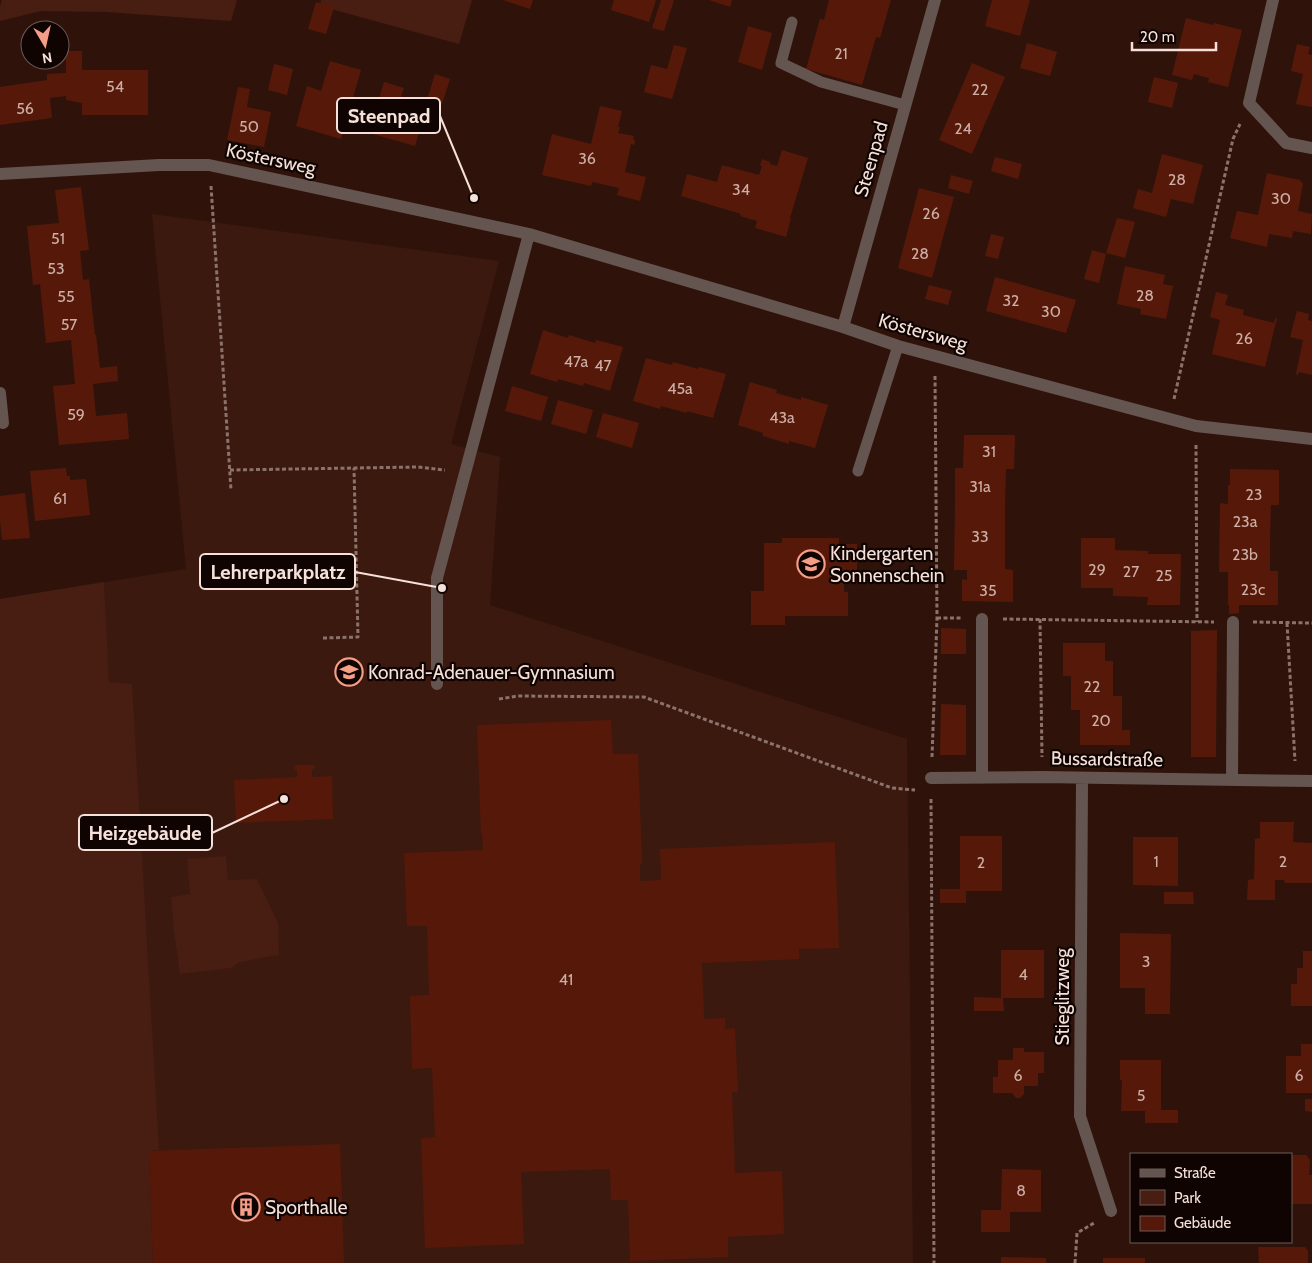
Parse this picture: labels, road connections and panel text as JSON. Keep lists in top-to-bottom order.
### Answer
{
  "streets": {
    "street": [
      "Köstersweg",
      "Steenpad",
      "Bussardstraße",
      "Stieglitzweg"
    ]
  },
  "crossings": [
    ["Köstersweg", "Steenpad"],
    ["Bussardstraße", "Stieglitzweg"]
  ],
  "places": {
    "other": ["Steenpad", "Lehrerparkplatz", "Heizgebäude"],
    "school or university": ["Kindergarten Sonnenschein", "Konrad-Adenauer-Gymnasium"],
    "building": ["Sporthalle"]
  },
  "house_numbers": [
    "21",
    "54",
    "22",
    "56",
    "50",
    "24",
    "36",
    "28",
    "34",
    "30",
    "26",
    "51",
    "28",
    "53",
    "28",
    "55",
    "32",
    "30",
    "57",
    "26",
    "47a",
    "47",
    "45a",
    "59",
    "43a",
    "31",
    "31a",
    "23",
    "61",
    "23a",
    "33",
    "23b",
    "29",
    "27",
    "25",
    "23c",
    "35",
    "22",
    "20",
    "1",
    "2",
    "2",
    "3",
    "4",
    "41",
    "6",
    "6",
    "5",
    "8"
  ],
  "legend": ["Straße", "Park", "Gebäude"],
  "scale_bar": "20 m",
  "north": "bottom"
}
